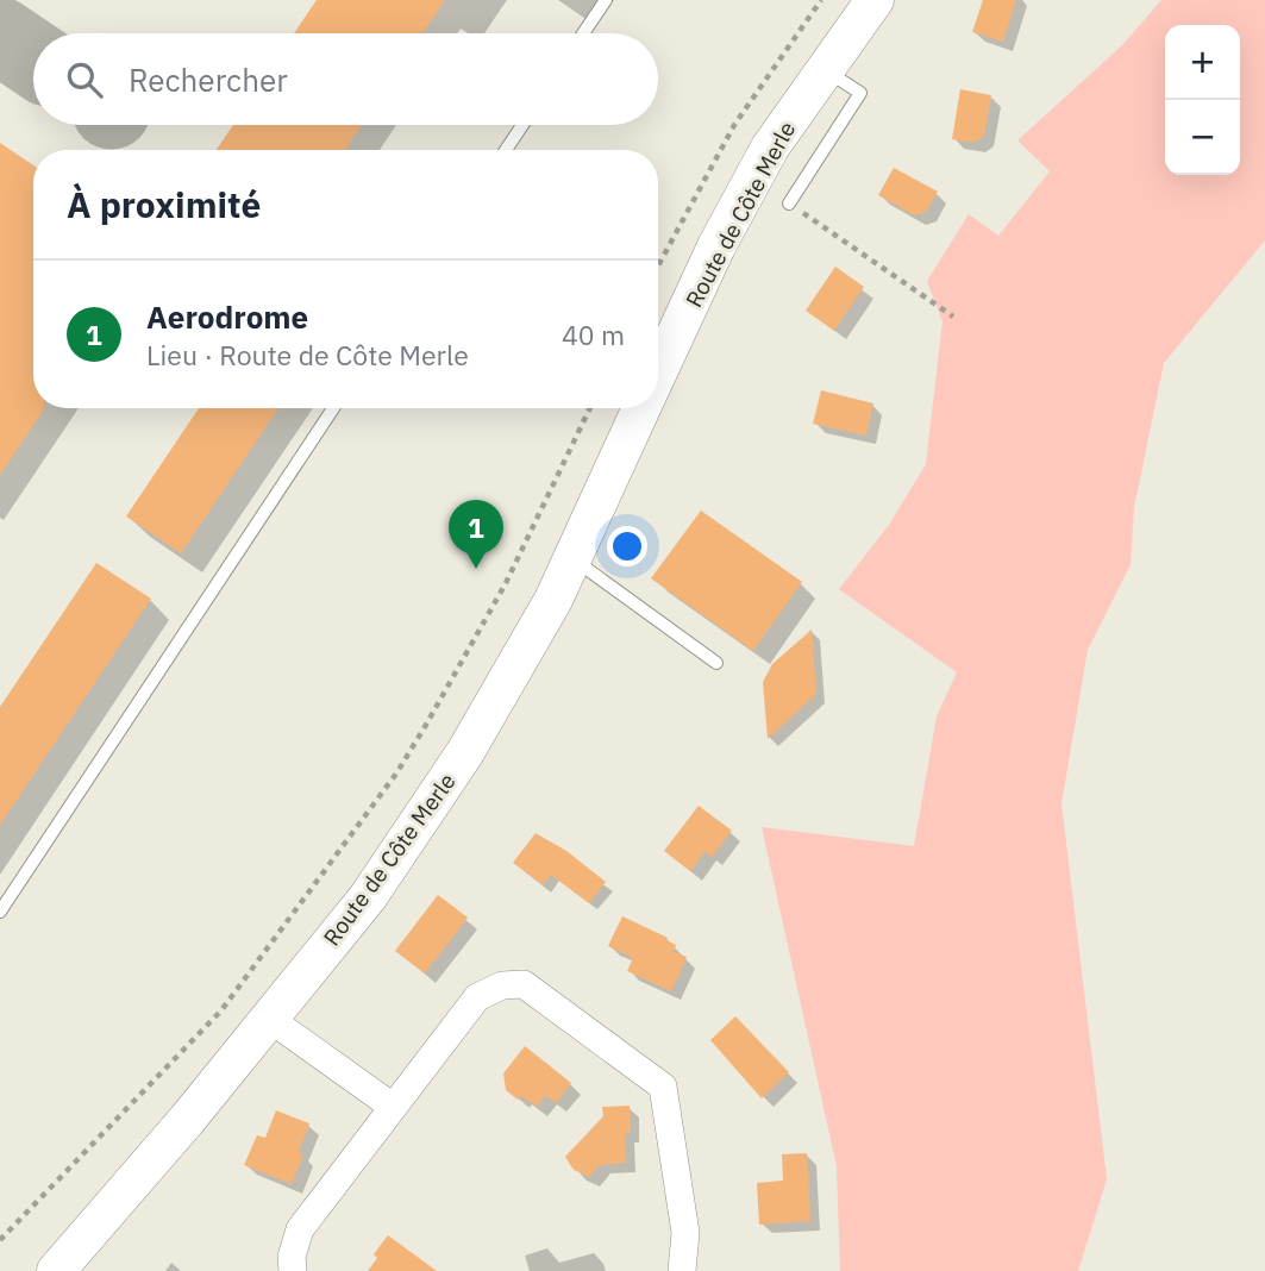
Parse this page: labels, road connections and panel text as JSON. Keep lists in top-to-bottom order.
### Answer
{
  "streets": {
    "main road": ["Route de Côte Merle"]
  },
  "page": {
    "map_buttons": ["+", "−"],
    "search": "Rechercher",
    "heading": "À proximité",
    "list": [
      {
        "mark": "1",
        "name": "Aerodrome",
        "note": "Lieu · Route de Côte Merle",
        "value": "40 m"
      }
    ],
    "pins": "1"
  }
}
